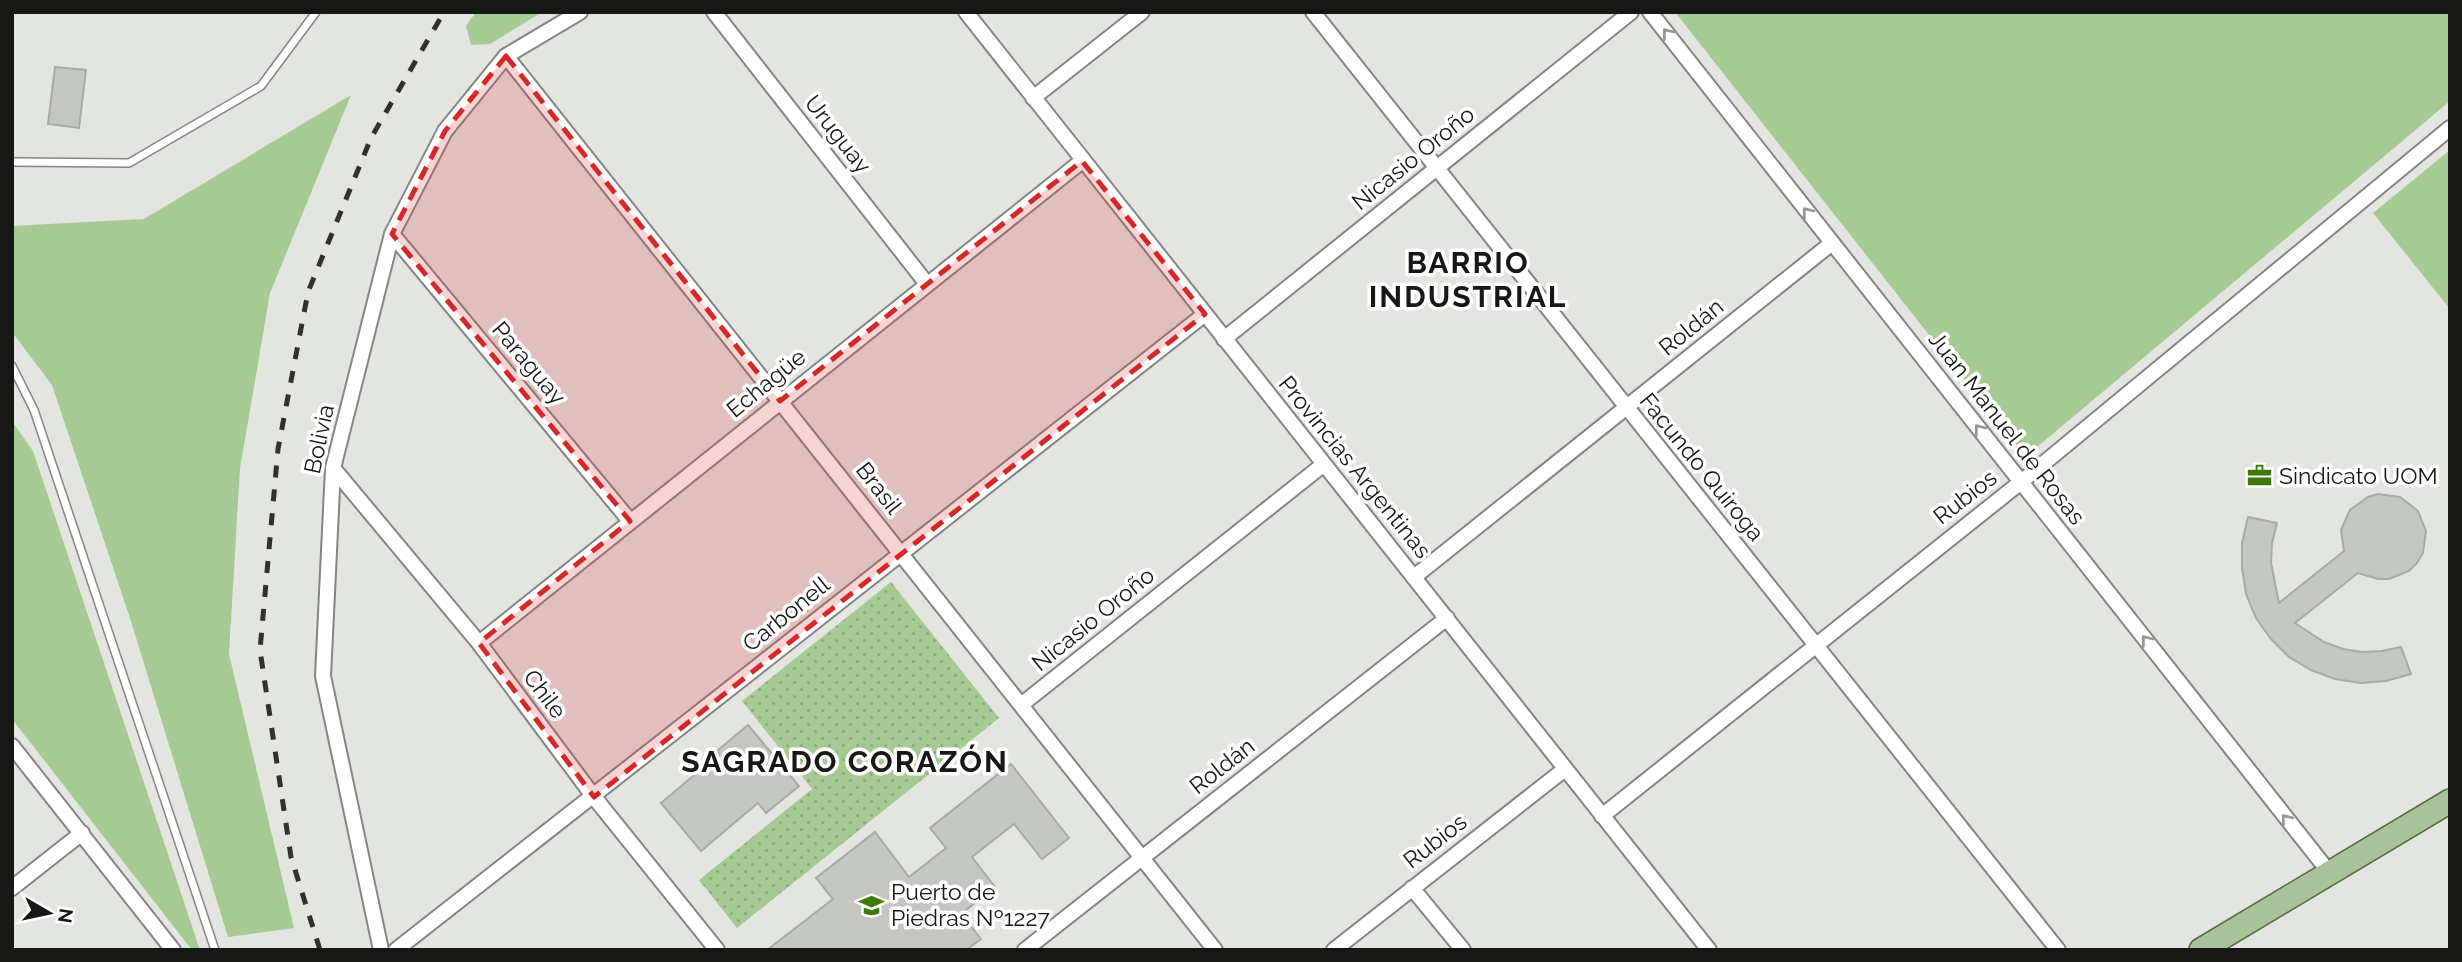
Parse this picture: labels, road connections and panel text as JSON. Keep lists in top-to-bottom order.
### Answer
{
  "streets": {
    "street": [
      "Uruguay",
      "Nicasio Oroño",
      "Roldán",
      "Paraguay",
      "Echagüe",
      "Juan Manuel de Rosas",
      "Bolivia",
      "Provincias Argentinas",
      "Facundo Quiroga",
      "Brasil",
      "Rubios",
      "Carbonell",
      "Chile"
    ]
  },
  "crossings": [
    ["Uruguay", "Echagüe"],
    ["Nicasio Oroño", "Provincias Argentinas"],
    ["Nicasio Oroño", "Facundo Quiroga"],
    ["Nicasio Oroño", "Brasil"],
    ["Roldán", "Juan Manuel de Rosas"],
    ["Roldán", "Provincias Argentinas"],
    ["Roldán", "Facundo Quiroga"],
    ["Roldán", "Brasil"],
    ["Paraguay", "Echagüe"],
    ["Paraguay", "Bolivia"],
    ["Echagüe", "Provincias Argentinas"],
    ["Echagüe", "Brasil"],
    ["Echagüe", "Chile"],
    ["Juan Manuel de Rosas", "Rubios"],
    ["Bolivia", "Brasil"],
    ["Bolivia", "Chile"],
    ["Provincias Argentinas", "Rubios"],
    ["Provincias Argentinas", "Carbonell"],
    ["Facundo Quiroga", "Rubios"],
    ["Brasil", "Carbonell"],
    ["Carbonell", "Chile"]
  ],
  "one_way": ["Juan Manuel de Rosas"],
  "districts": ["BARRIO INDUSTRIAL", "SAGRADO CORAZÓN"],
  "places": {
    "office": ["Sindicato UOM"],
    "school or university": ["Puerto de Piedras Nº1227"]
  },
  "north": "right"
}
